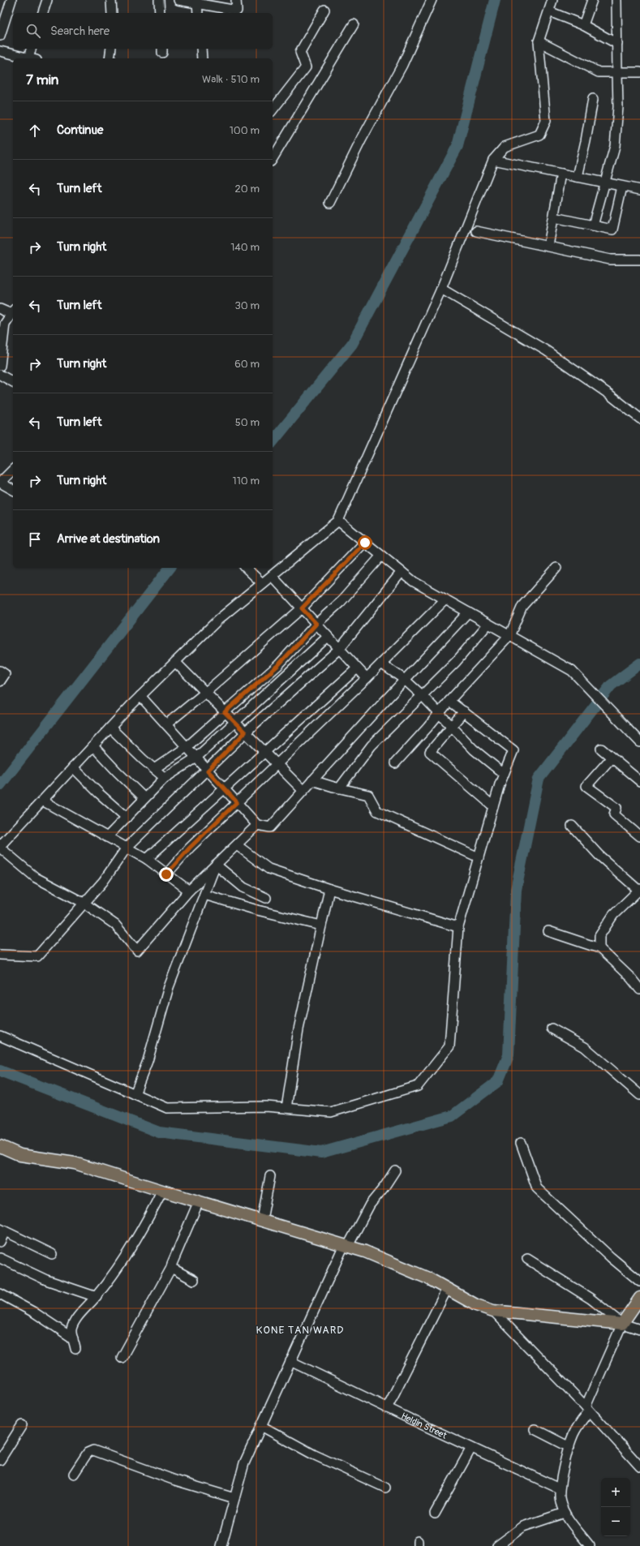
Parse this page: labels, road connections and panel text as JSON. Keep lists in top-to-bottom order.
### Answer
{
  "streets": {
    "street": ["Heldin Street"]
  },
  "districts": ["KONE TAN WARD"],
  "page": {
    "search": "Search here",
    "heading": ["7 min", "Walk · 510 m"],
    "list": [
      ["Continue", "100 m"],
      ["Turn left", "20 m"],
      ["Turn right", "140 m"],
      ["Turn left", "30 m"],
      ["Turn right", "60 m"],
      ["Turn left", "50 m"],
      ["Turn right", "110 m"],
      "Arrive at destination"
    ],
    "map_buttons": ["+", "−"]
  }
}
